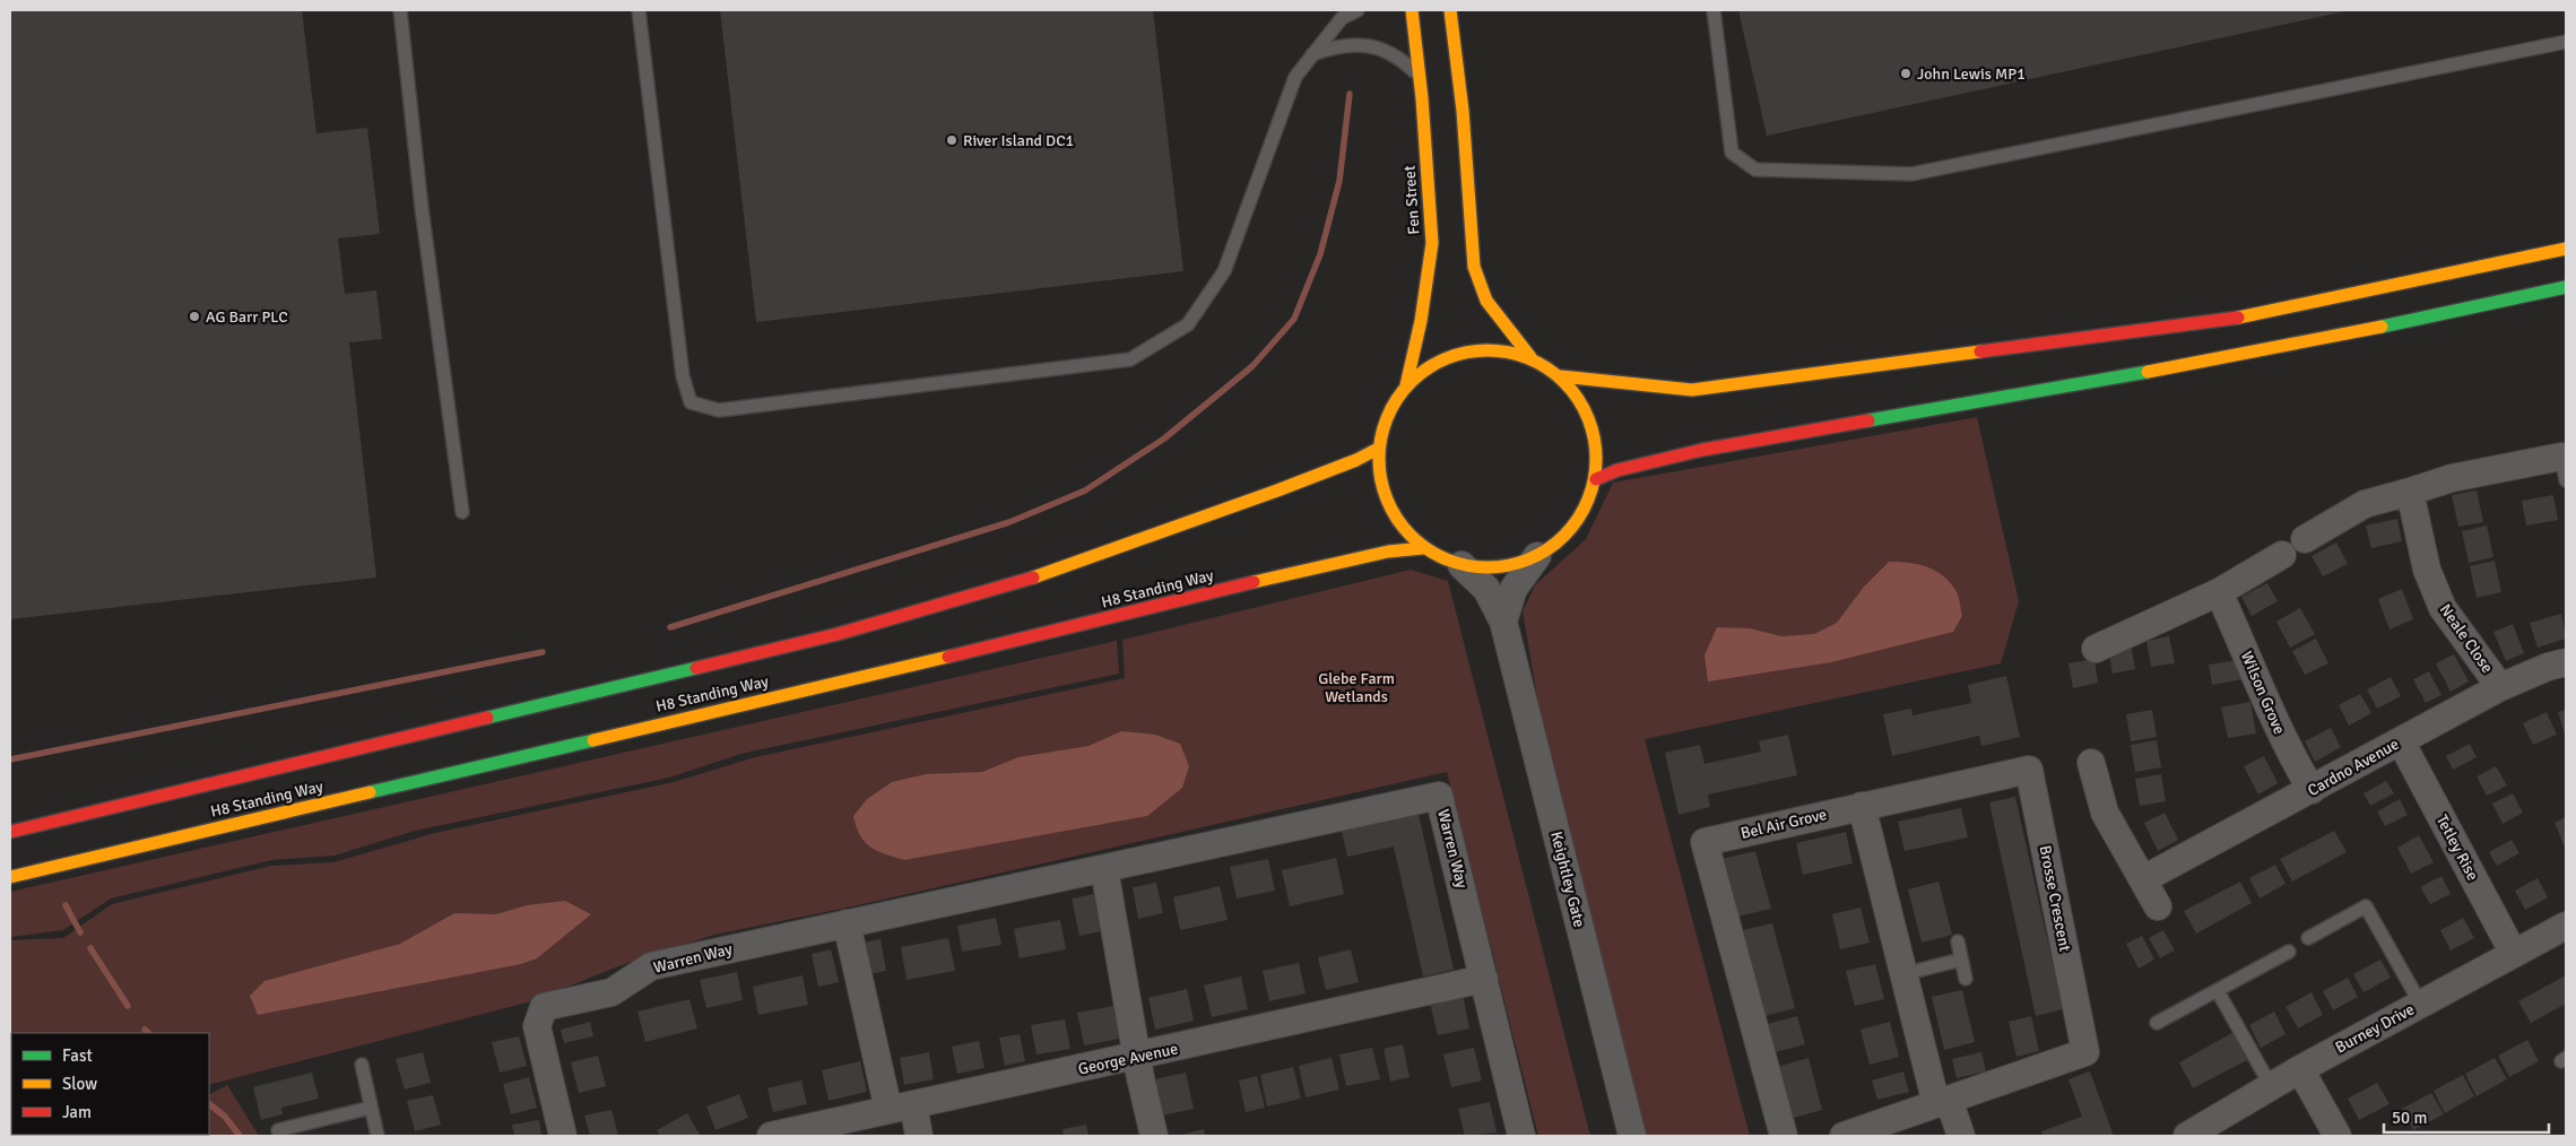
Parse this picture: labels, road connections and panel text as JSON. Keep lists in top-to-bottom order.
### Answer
{
  "streets": {
    "main road": ["Fen Street", "H8 Standing Way"],
    "street": [
      "Neale Close",
      "Wilson Grove",
      "Cardno Avenue",
      "Bel Air Grove",
      "Tetley Rise",
      "Warren Way",
      "Keightley Gate",
      "Brosse Crescent",
      "Burney Drive",
      "George Avenue"
    ]
  },
  "crossings": [
    ["Neale Close", "Cardno Avenue"],
    ["Wilson Grove", "Cardno Avenue"],
    ["Cardno Avenue", "Tetley Rise"],
    ["Bel Air Grove", "Brosse Crescent"],
    ["Tetley Rise", "Burney Drive"],
    ["Warren Way", "George Avenue"]
  ],
  "parks": ["Glebe Farm Wetlands"],
  "places": ["John Lewis MP1", "River Island DC1", "AG Barr PLC"],
  "legend": ["Fast", "Slow", "Jam"],
  "scale_bar": "50 m"
}
